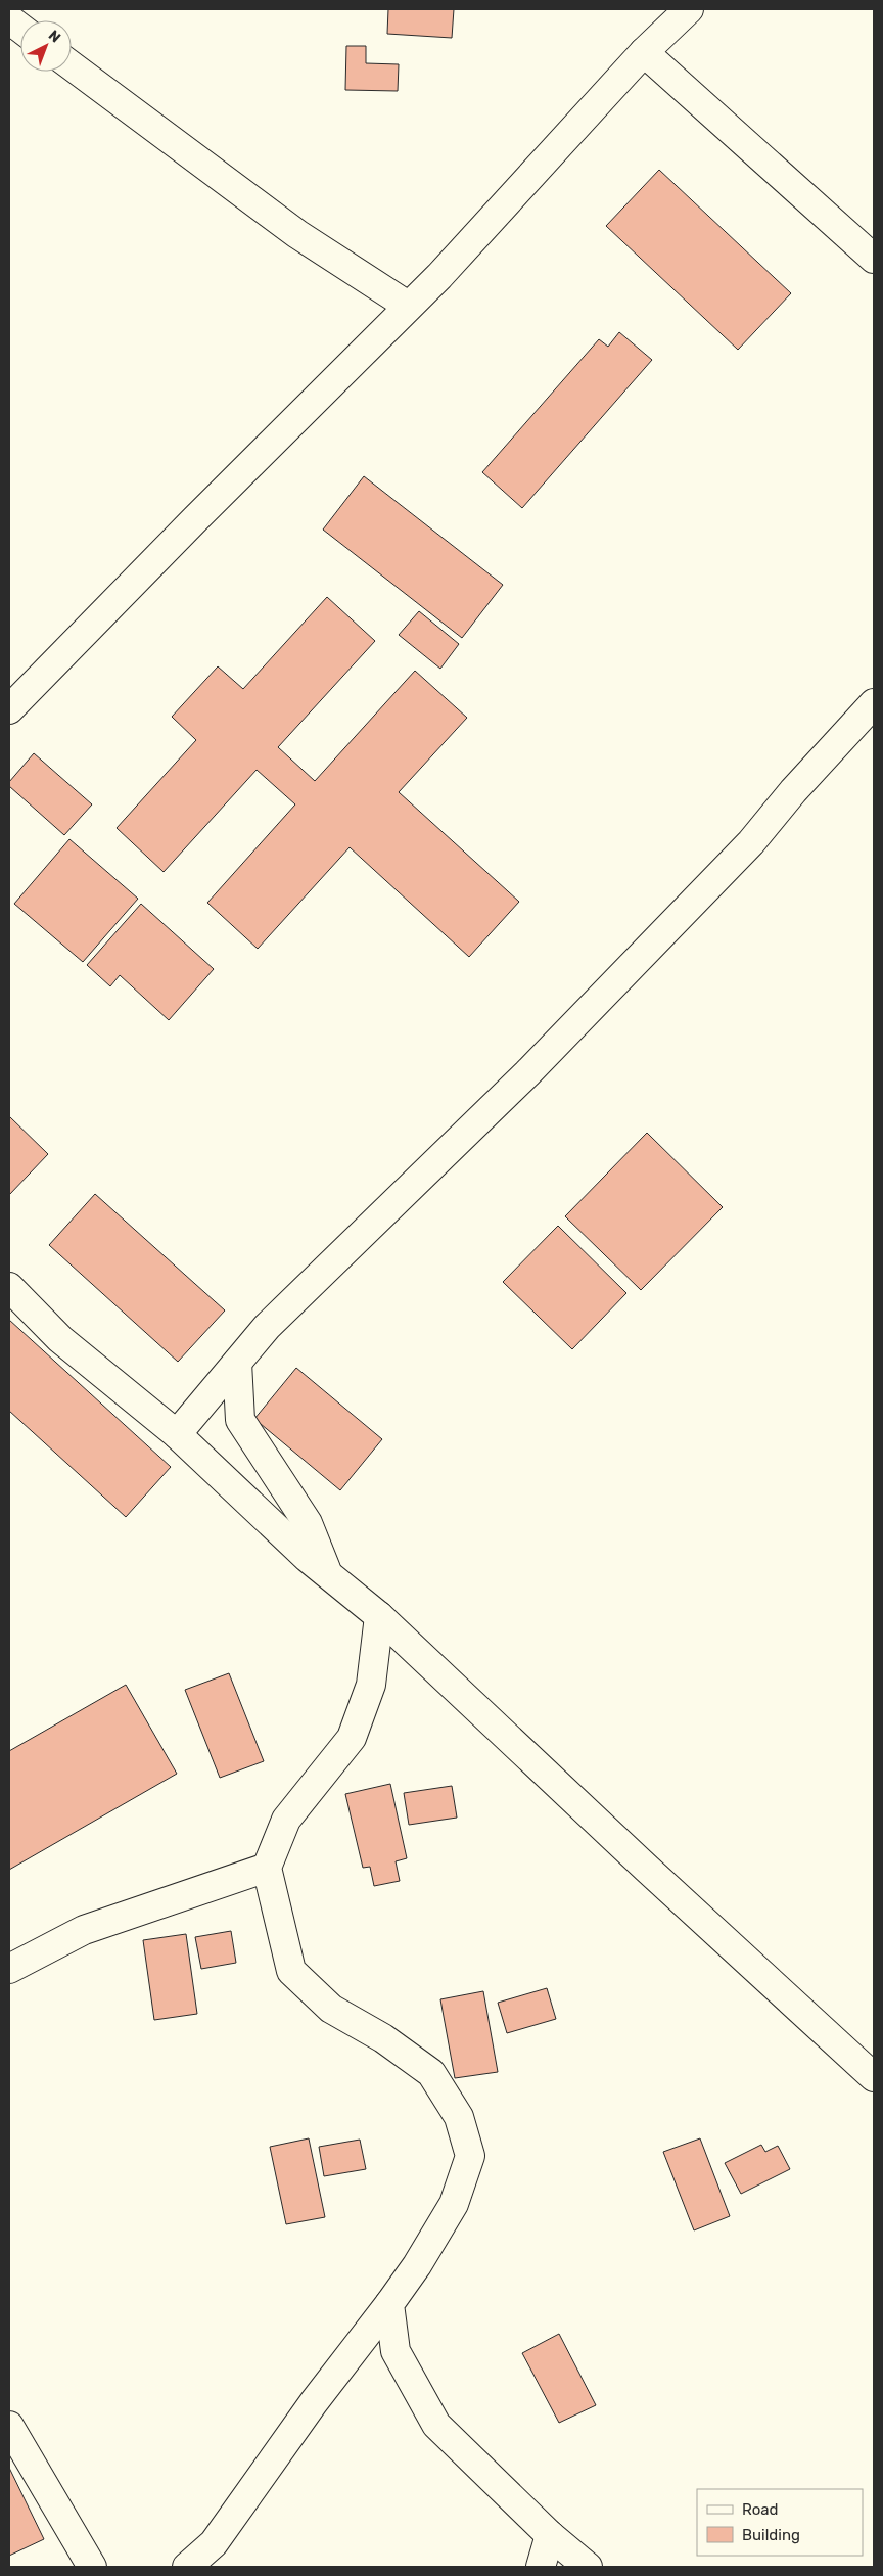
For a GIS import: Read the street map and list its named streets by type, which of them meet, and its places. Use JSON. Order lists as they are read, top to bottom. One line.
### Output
{"legend":["Road","Building"],"north":"top right"}
